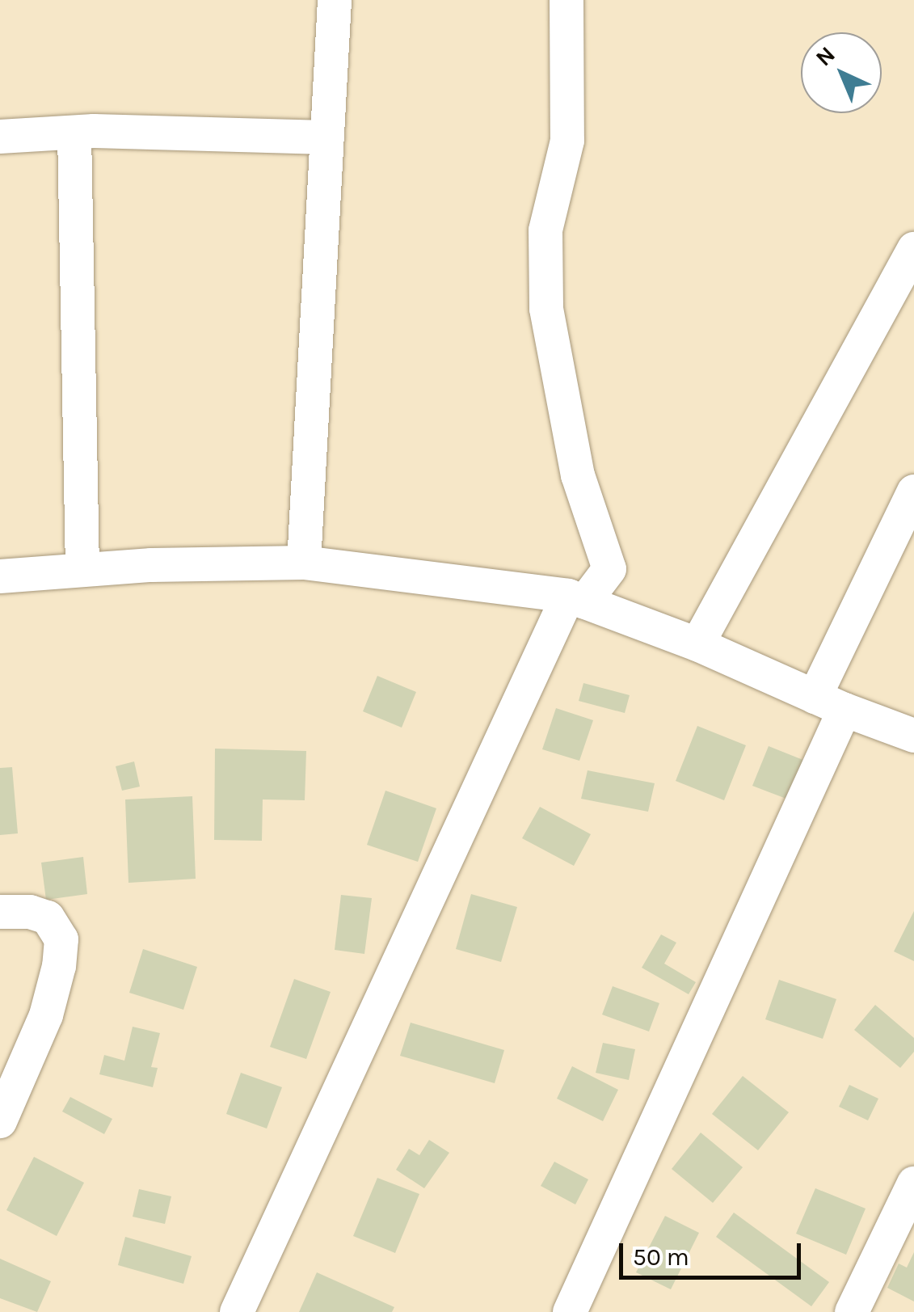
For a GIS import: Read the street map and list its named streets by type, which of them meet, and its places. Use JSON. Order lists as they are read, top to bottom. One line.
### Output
{"scale_bar":"50 m","north":"top left"}
